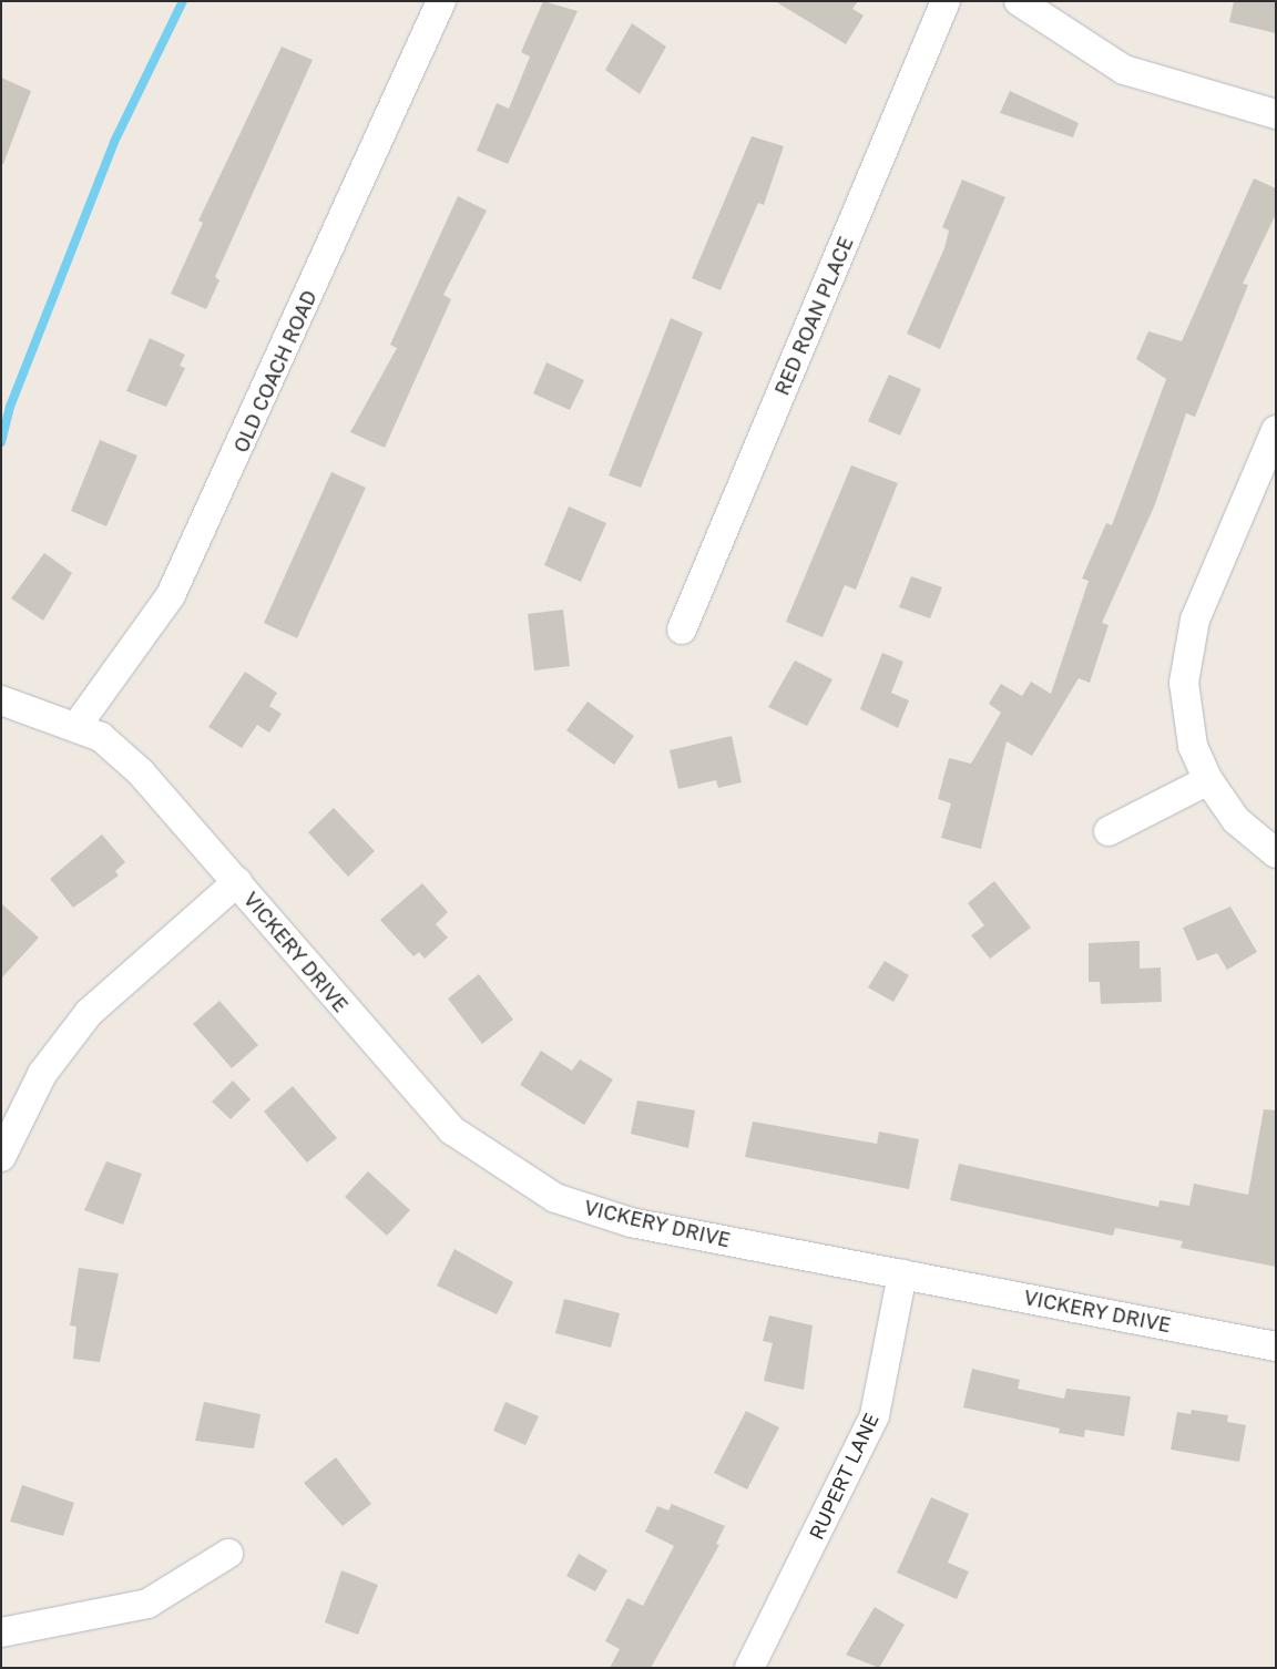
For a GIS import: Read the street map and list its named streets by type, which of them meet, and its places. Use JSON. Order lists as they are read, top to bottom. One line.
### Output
{"streets":{"street":["RED ROAN PLACE","OLD COACH ROAD","VICKERY DRIVE","RUPERT LANE"]},"crossings":[["OLD COACH ROAD","VICKERY DRIVE"],["VICKERY DRIVE","RUPERT LANE"]]}
